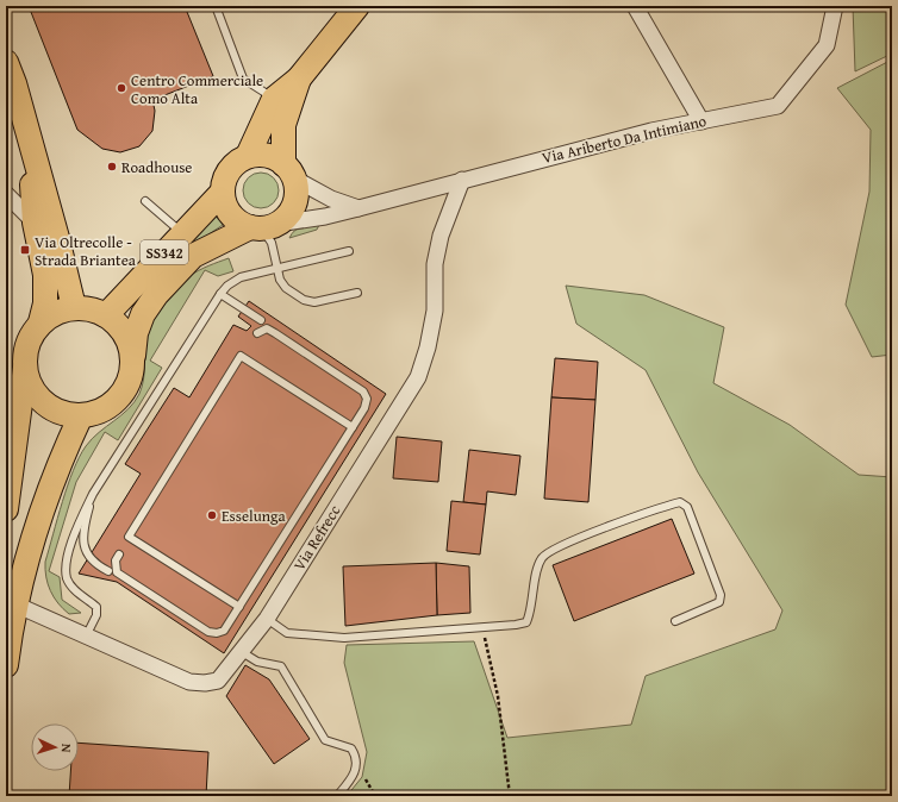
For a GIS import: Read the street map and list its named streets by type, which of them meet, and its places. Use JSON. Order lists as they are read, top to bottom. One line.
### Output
{"streets":{"main road":["SS342"],"street":["Via Ariberto Da Intimiano","Via Refrecc"]},"crossings":[["Via Ariberto Da Intimiano","SS342"],["Via Ariberto Da Intimiano","Via Refrecc"]],"places":{"other":["Centro Commerciale Como Alta","Roadhouse","Esselunga"],"transit":["Via Oltrecolle - Strada Briantea"]},"north":"right"}
